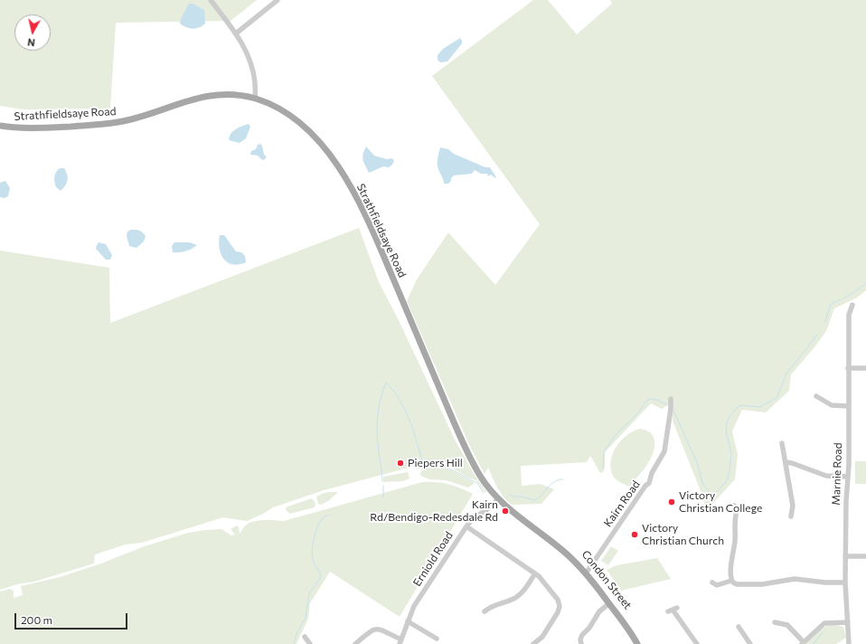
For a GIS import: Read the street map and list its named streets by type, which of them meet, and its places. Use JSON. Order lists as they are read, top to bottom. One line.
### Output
{"streets":{"main road":["Strathfieldsaye Road","Condon Street"],"street":["Marnie Road","Kairn Road","Erniold Road"]},"crossings":[["Strathfieldsaye Road","Erniold Road"],["Strathfieldsaye Road","Condon Street"],["Kairn Road","Condon Street"],["Erniold Road","Condon Street"]],"places":["Piepers Hill","Victory Christian College","Kairn Rd/Bendigo-Redesdale Rd","Victory Christian Church"],"scale_bar":"200 m","north":"bottom"}
